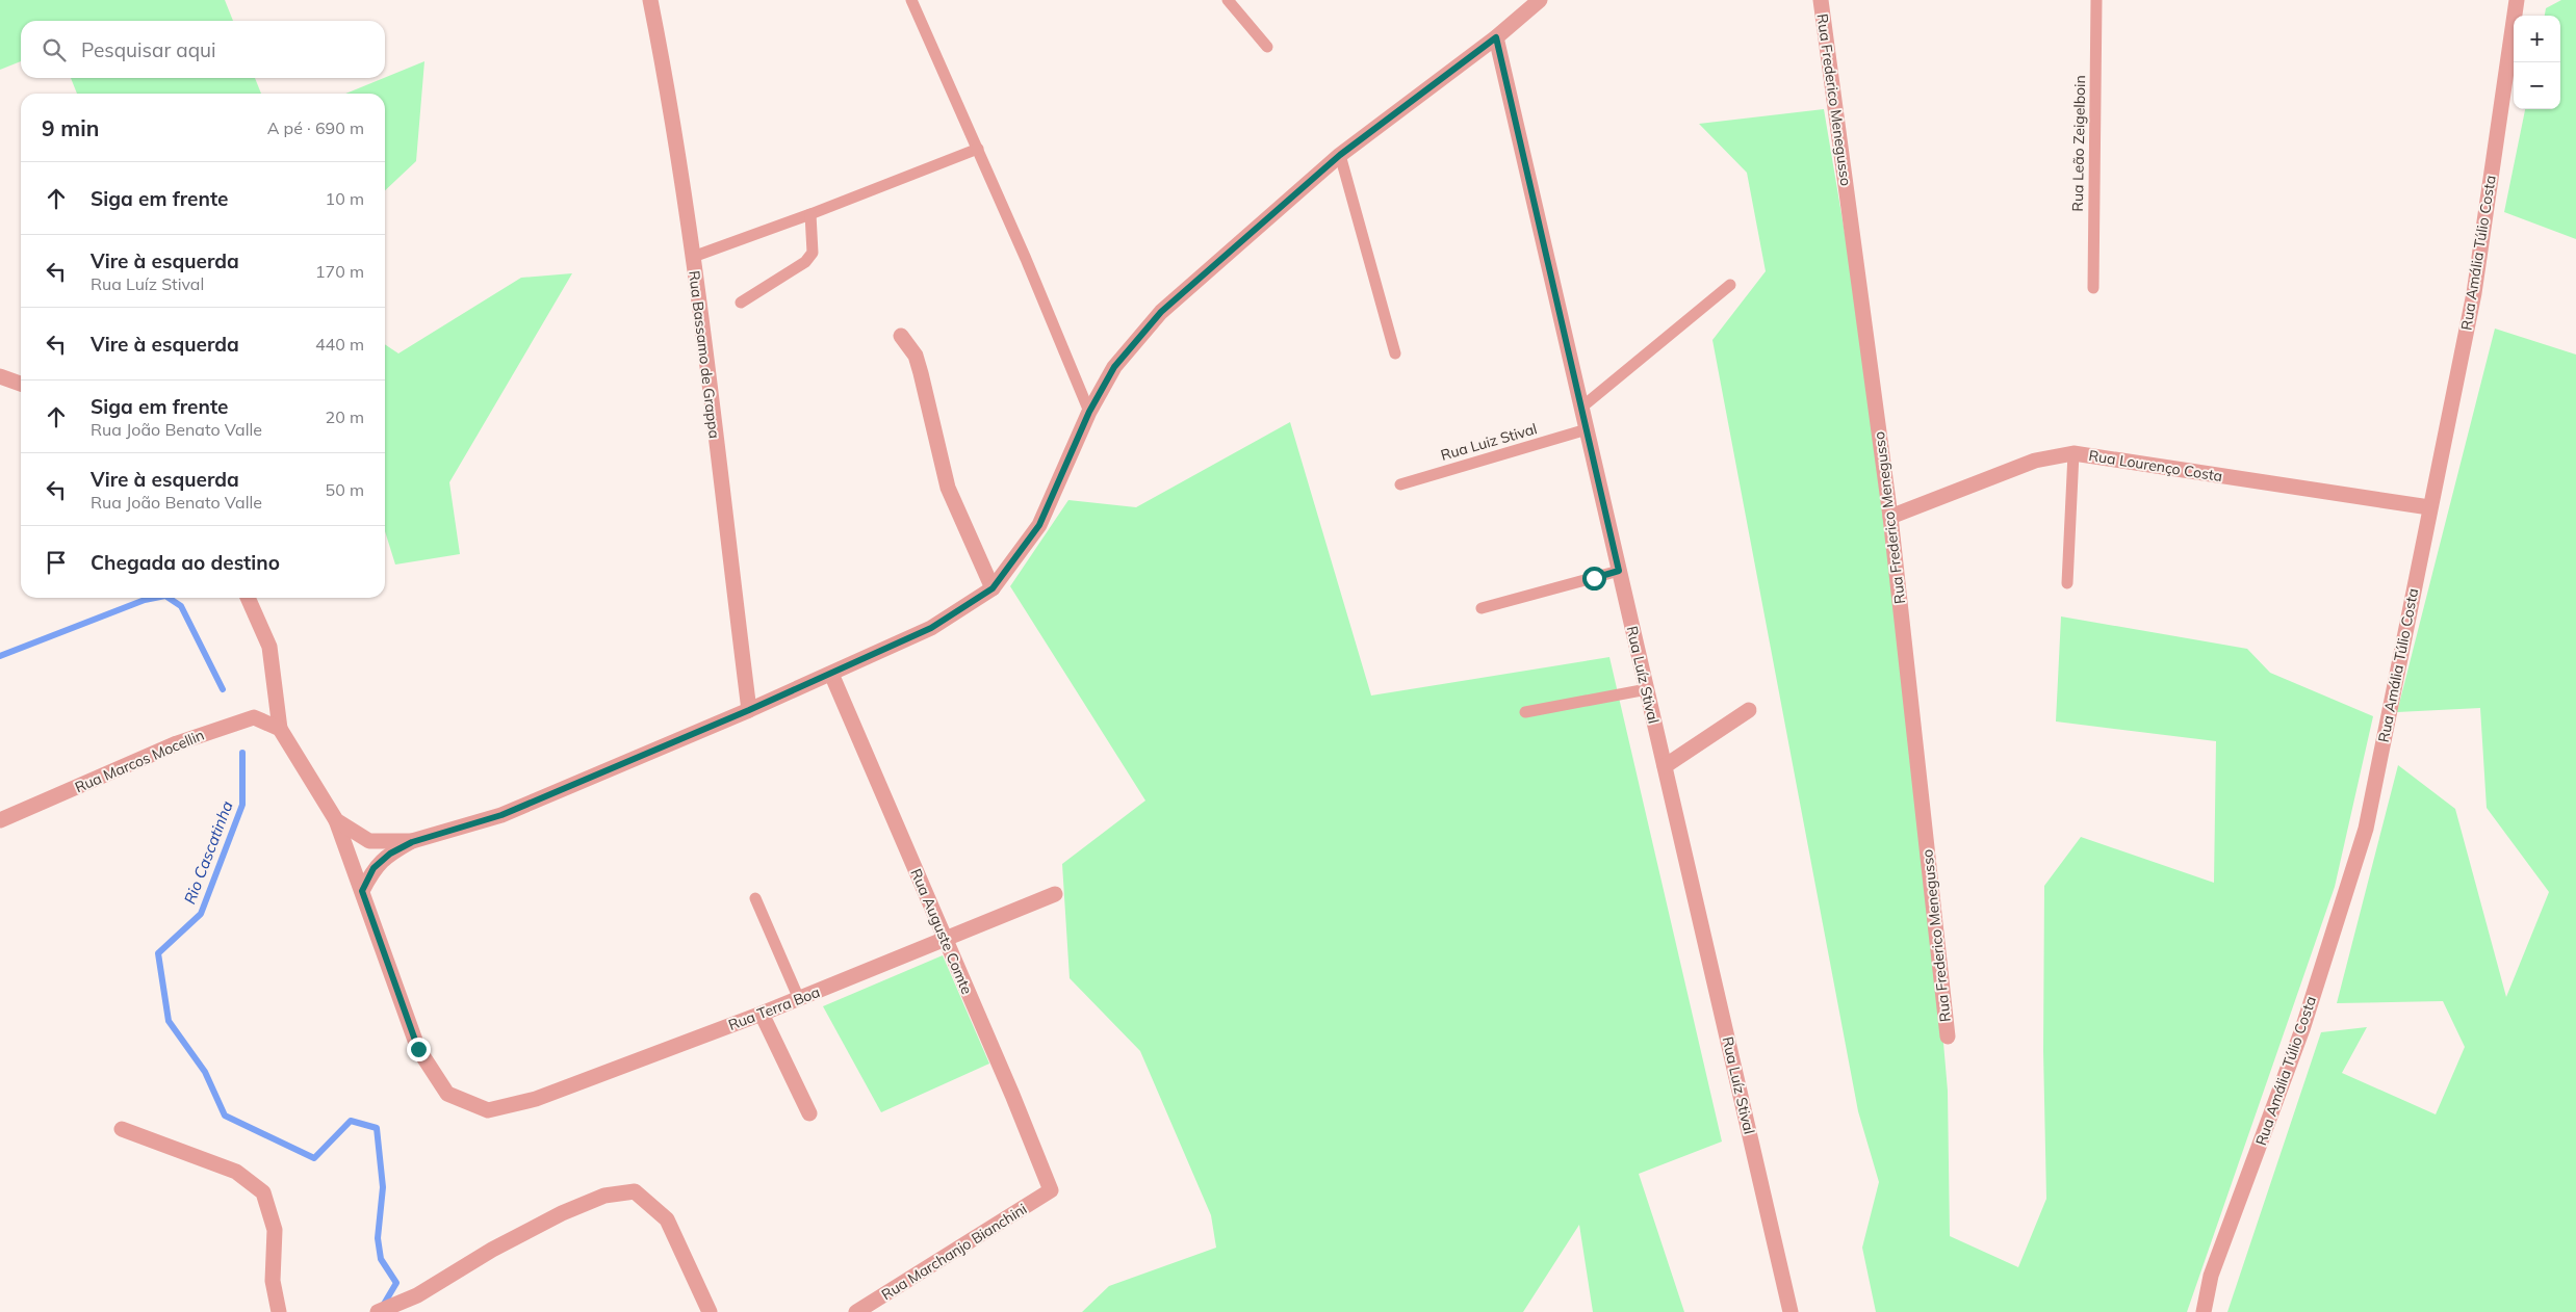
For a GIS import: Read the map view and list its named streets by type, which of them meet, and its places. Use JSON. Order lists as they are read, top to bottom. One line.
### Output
{"streets":{"street":["Rua Frederico Menegusso","Rua Amália Túlio Costa","Rua Bassamo de Grappa","Rua Lourenço Costa","Rua Luíz Stival","Rua Marcos Mocellin","Rua Auguste Comte","Rua Terra Boa","Rua Marchanjo Bianchini"],"lane":["Rua Leão Zeigelboin","Rua Luiz Stival"]},"crossings":[["Rua Frederico Menegusso","Rua Lourenço Costa"],["Rua Amália Túlio Costa","Rua Lourenço Costa"],["Rua Luiz Stival","Rua Luíz Stival"],["Rua Auguste Comte","Rua Terra Boa"],["Rua Auguste Comte","Rua Marchanjo Bianchini"]],"water":["Rio Cascatinha"],"page":{"map_buttons":["+","−"],"search":"Pesquisar aqui","heading":["9 min","A pé · 690 m"],"list":[["Siga em frente","10 m"],["Vire à esquerda","Rua Luíz Stival","170 m"],["Vire à esquerda","440 m"],["Siga em frente","Rua João Benato Valle","20 m"],["Vire à esquerda","Rua João Benato Valle","50 m"],"Chegada ao destino"]}}
